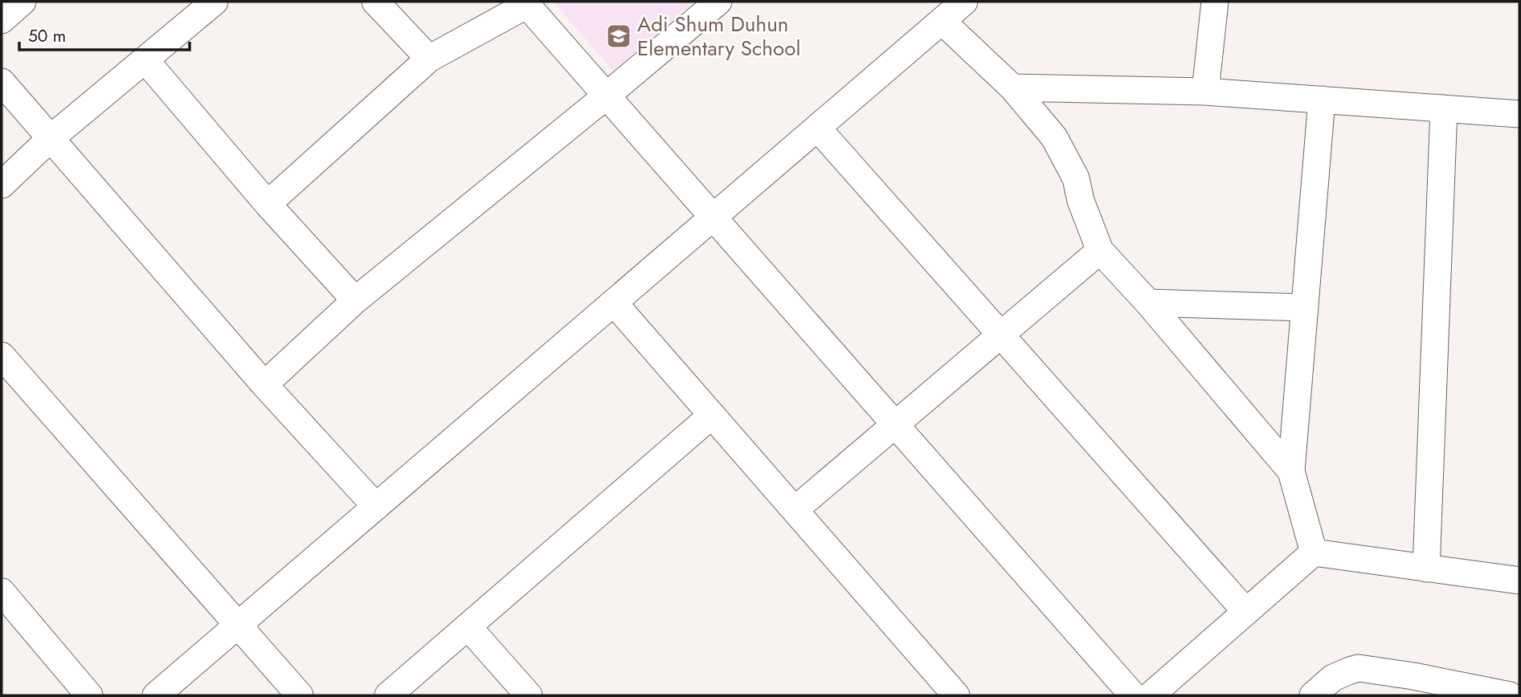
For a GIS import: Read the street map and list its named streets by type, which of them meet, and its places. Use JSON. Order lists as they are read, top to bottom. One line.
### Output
{"places":{"school or university":["Adi Shum Duhun Elementary School"]},"scale_bar":"50 m"}
